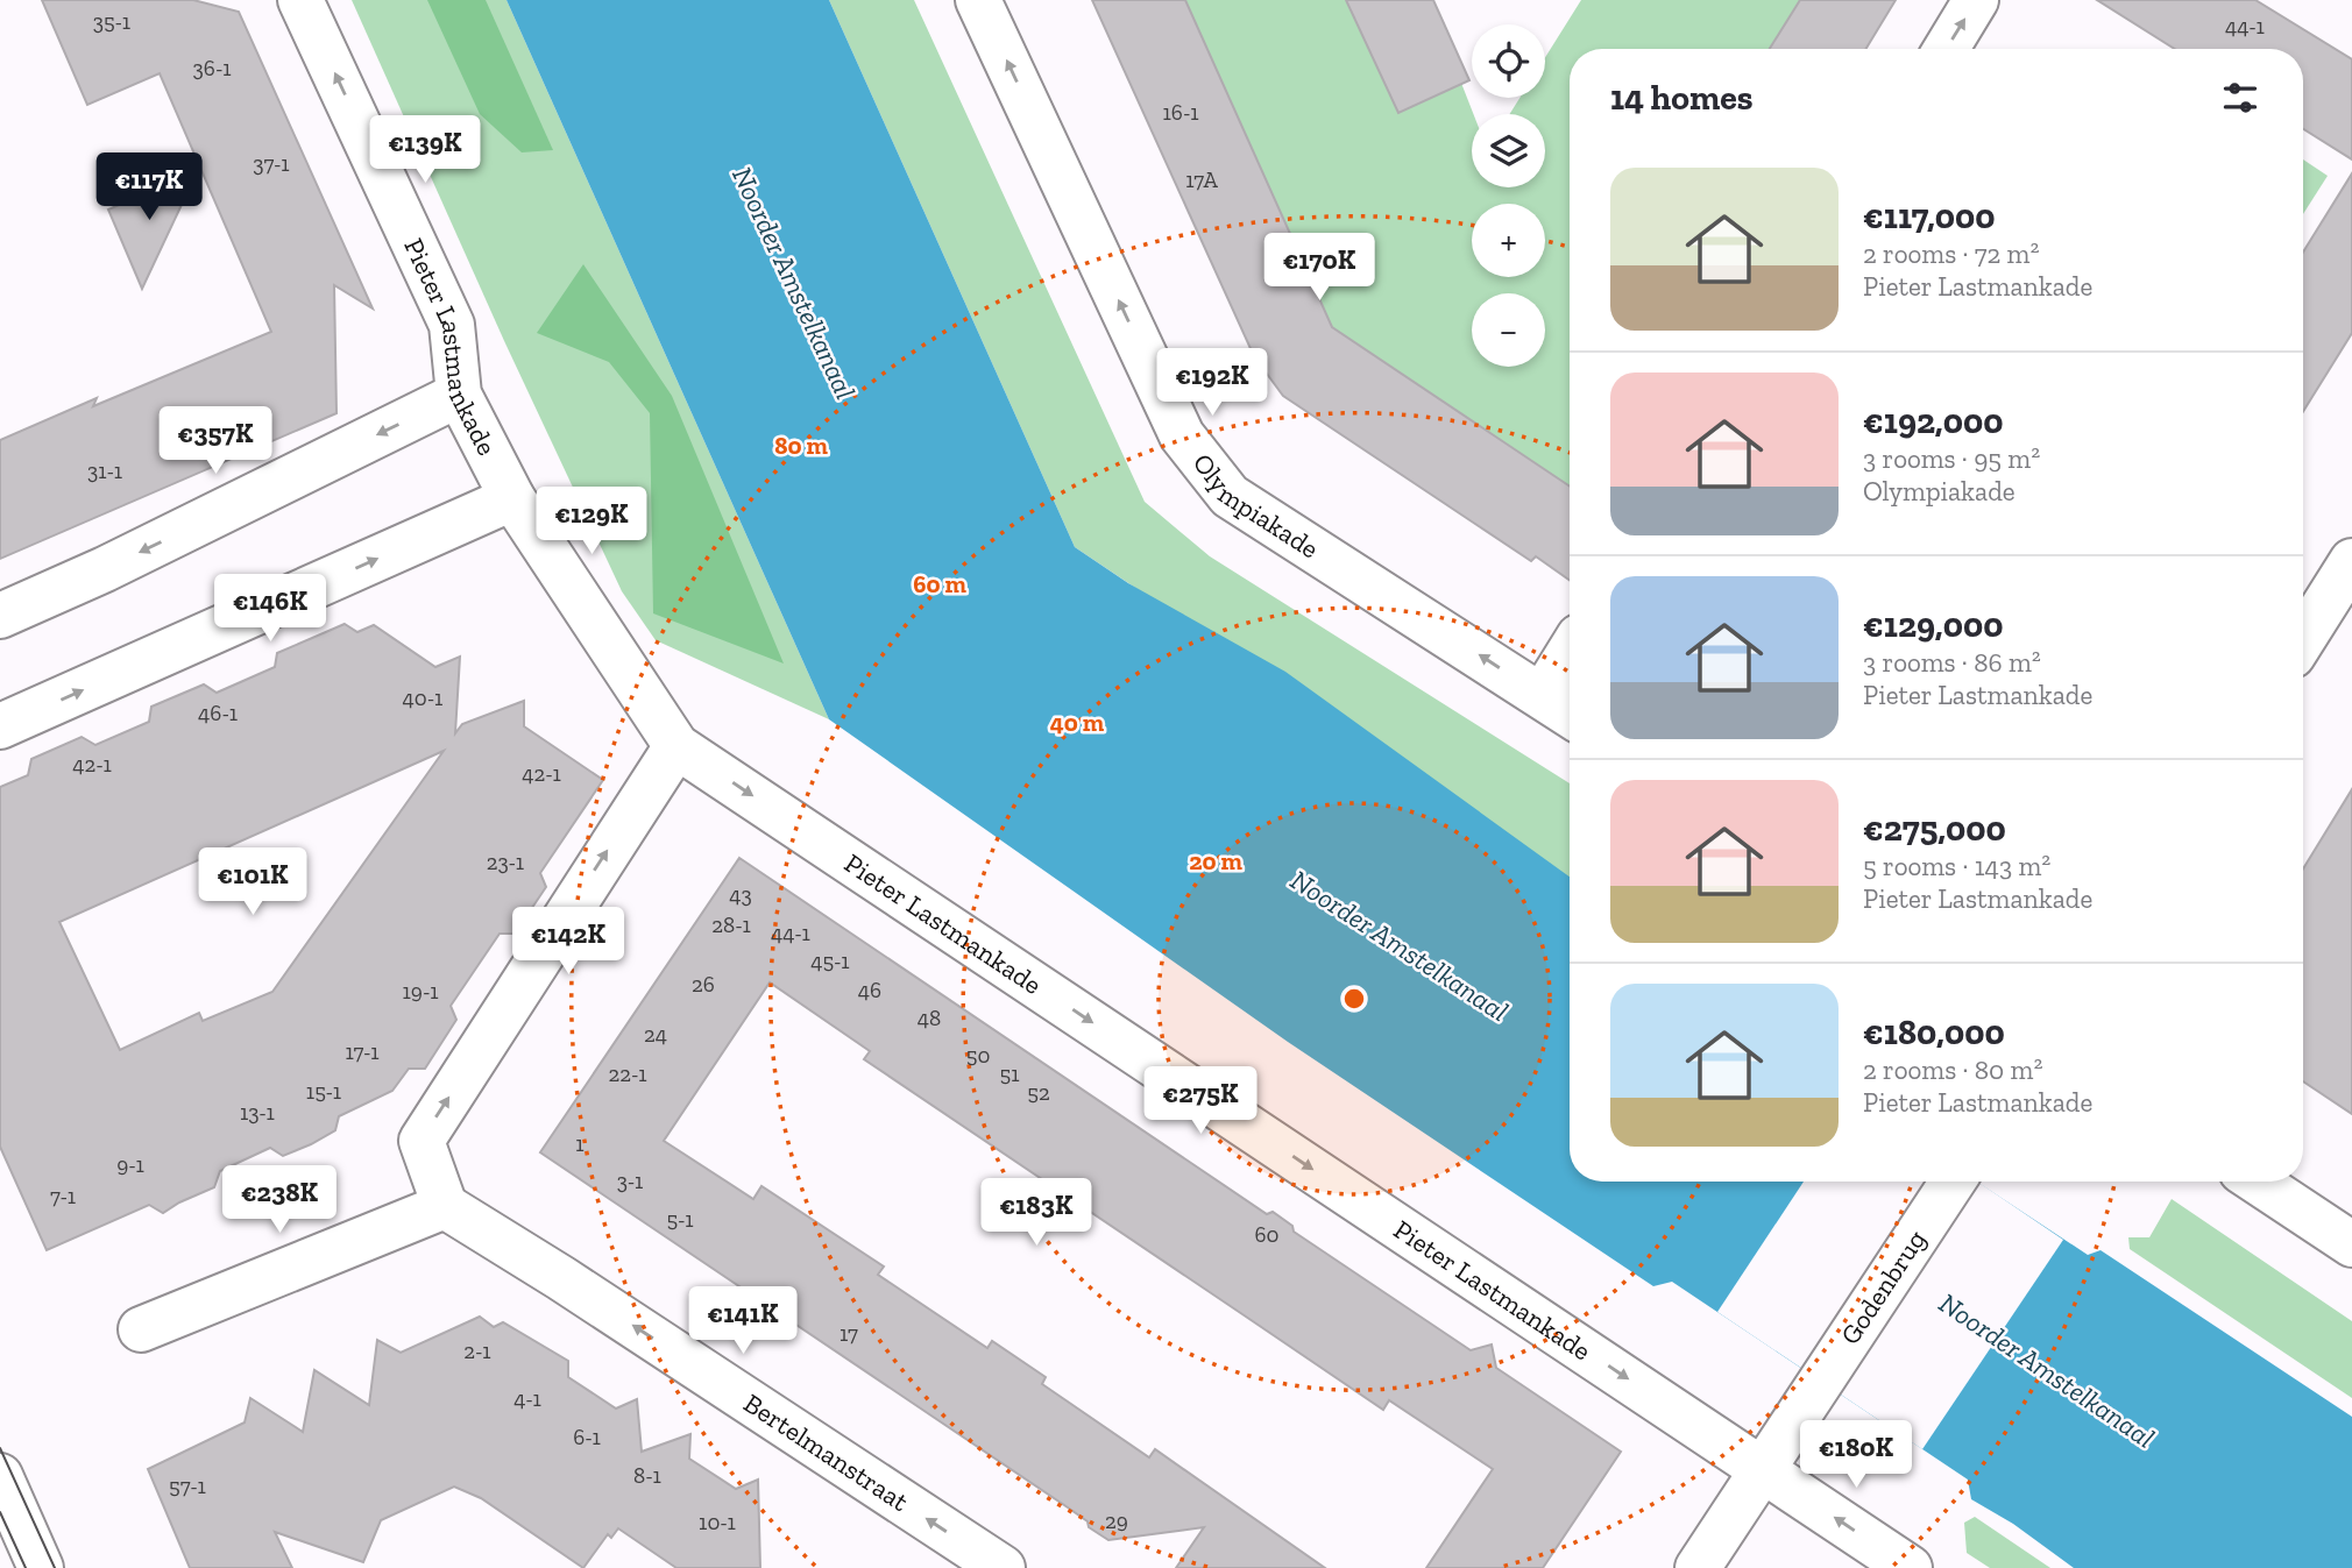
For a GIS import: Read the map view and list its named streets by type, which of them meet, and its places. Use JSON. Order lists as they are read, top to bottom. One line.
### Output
{"streets":{"street":["Pieter Lastmankade","Olympiakade","Godenbrug","Bertelmanstraat"]},"crossings":[["Pieter Lastmankade","Godenbrug"]],"one_way":["Olympiakade","Bertelmanstraat"],"water":["Noorder Amstelkanaal"],"house_numbers":["35-1","44-1","36-1","16-1","37-1","17A","31-1","40-1","46-1","42-1","42-1","23-1","43","28-1","44-1","45-1","26","46","19-1","48","24","17-1","50","22-1","51","15-1","52","13-1","1","9-1","3-1","7-1","5-1","60","17","2-1","4-1","6-1","8-1","57-1","29","10-1"],"page":{"map_buttons":["+","−"],"heading":"14 homes","price":["€139K","€117K","€170K","€192K","€357K","€129K","€146K","€101K","€142K","€275K","€238K","€183K","€141K","€180K"],"list":[{"name":"€117,000","note":"2 rooms · 72 m² · Pieter Lastmankade"},{"name":"€192,000","note":"3 rooms · 95 m² · Olympiakade"},{"name":"€129,000","note":"3 rooms · 86 m² · Pieter Lastmankade"},{"name":"€275,000","note":"5 rooms · 143 m² · Pieter Lastmankade"},{"name":"€180,000","note":"2 rooms · 80 m² · Pieter Lastmankade"}]},"rings":["80 m","60 m","40 m","20 m"]}
